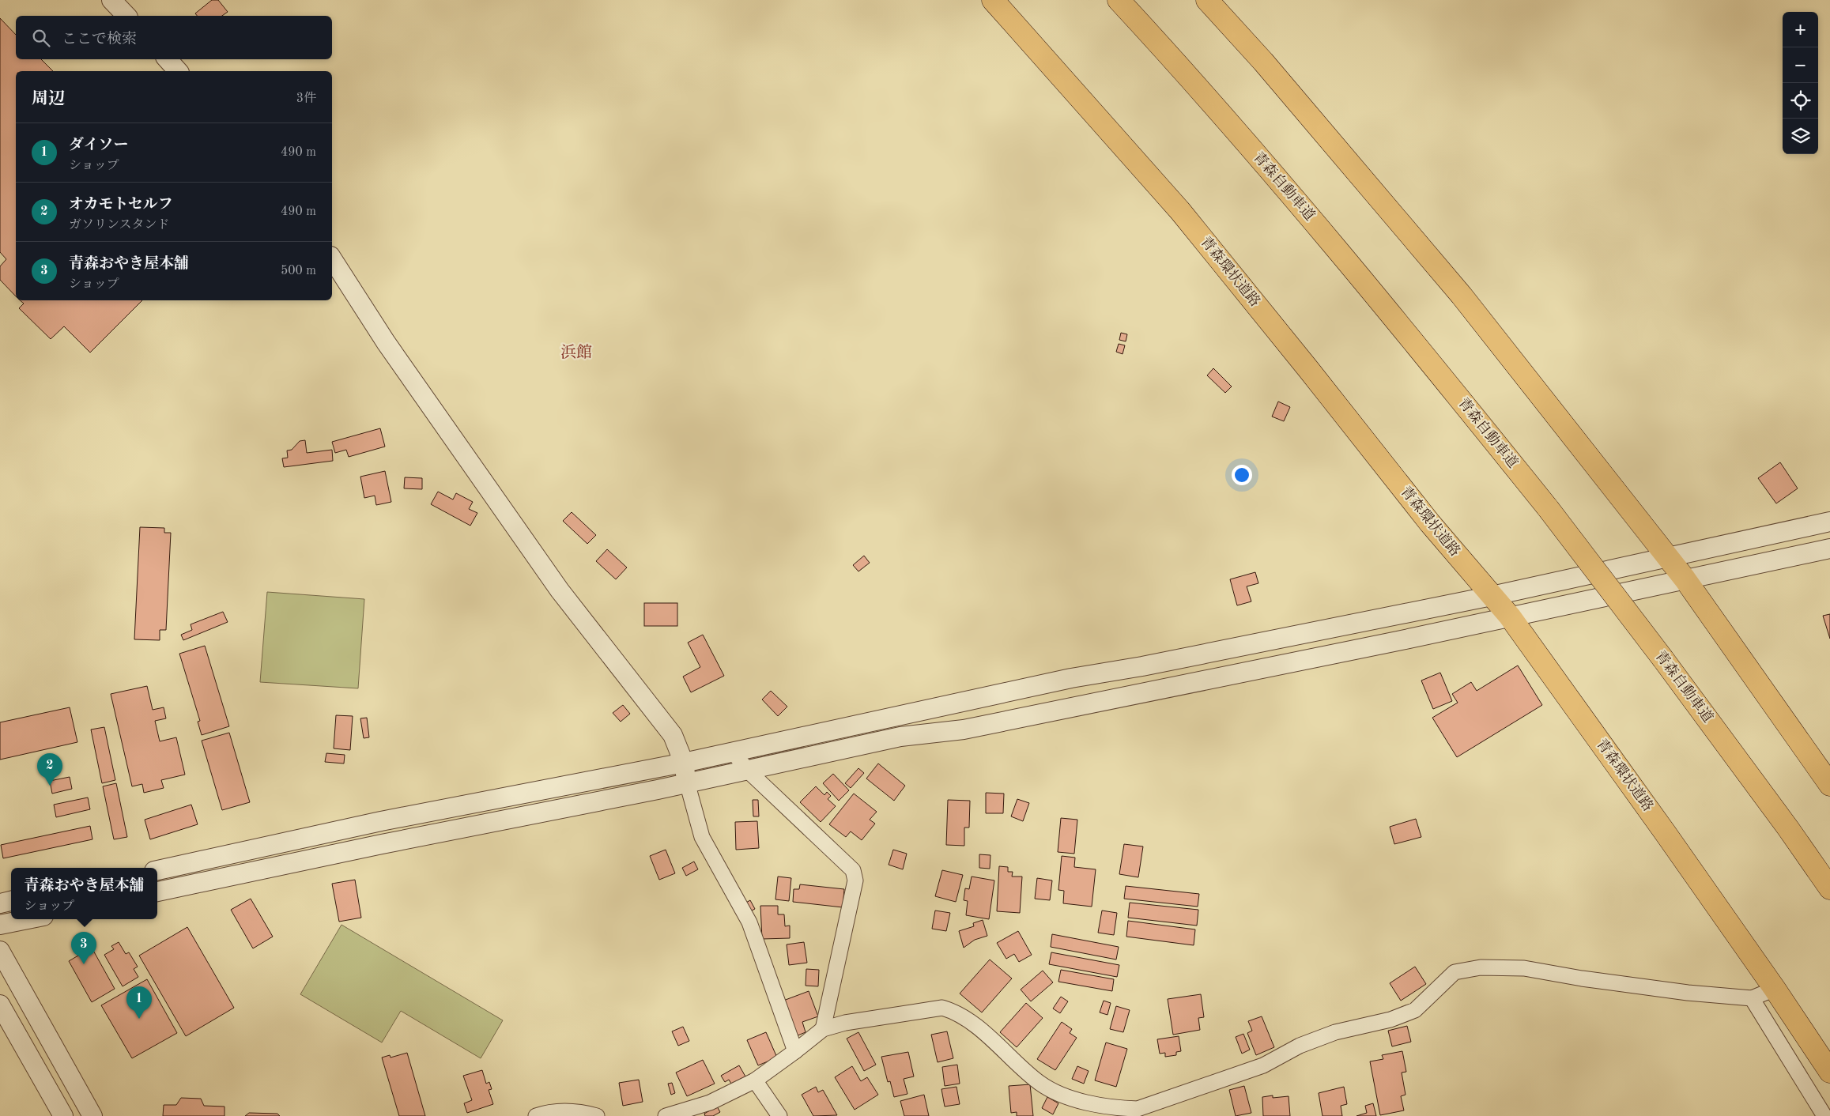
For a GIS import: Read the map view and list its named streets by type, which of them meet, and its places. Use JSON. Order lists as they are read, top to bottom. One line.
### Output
{"streets":{"highway":["青森自動車道","青森環状道路"]},"districts":["浜館"],"page":{"map_buttons":["+","−"],"search":"ここで検索","heading":["周辺","3件"],"list":[{"mark":"1","name":"ダイソー","note":"ショップ","value":"490 m"},{"mark":"2","name":"オカモトセルフ","note":"ガソリンスタンド","value":"490 m"},{"mark":"3","name":"青森おやき屋本舗","note":"ショップ","value":"500 m"}],"pins":["2","3","1"],"popup":["青森おやき屋本舗","ショップ"]}}
